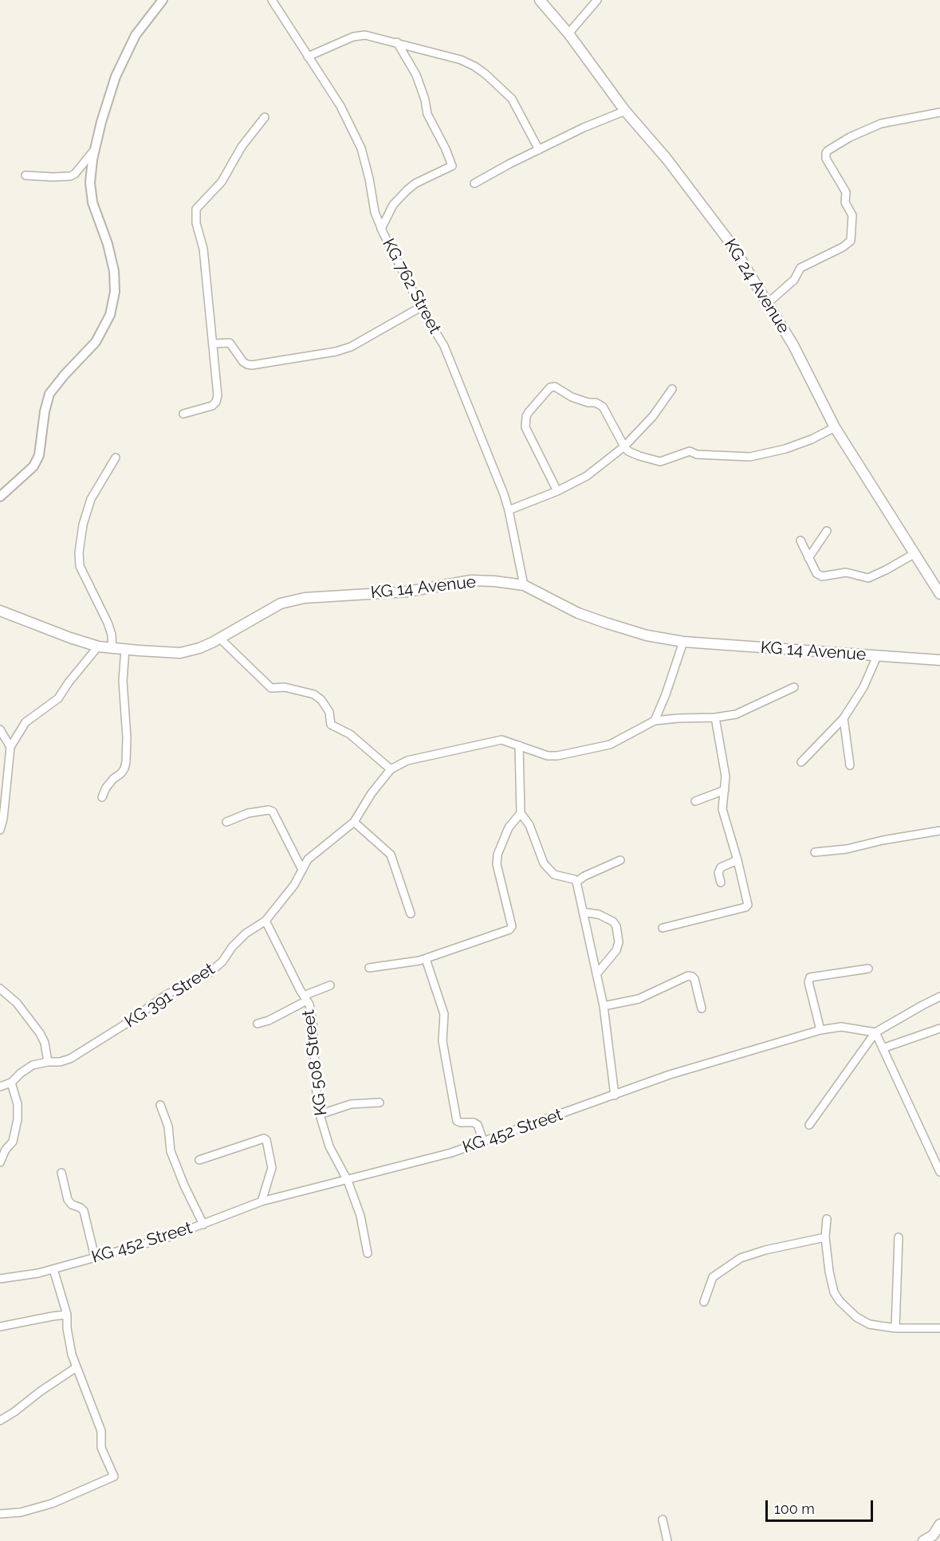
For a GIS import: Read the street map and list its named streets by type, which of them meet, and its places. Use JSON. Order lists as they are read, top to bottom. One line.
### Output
{"streets":{"main road":["KG 24 Avenue","KG 14 Avenue"],"street":["KG 762 Street","KG 391 Street","KG 508 Street","KG 452 Street"]},"crossings":[["KG 762 Street","KG 14 Avenue"],["KG 391 Street","KG 508 Street"],["KG 508 Street","KG 452 Street"]],"scale_bar":"100 m"}
